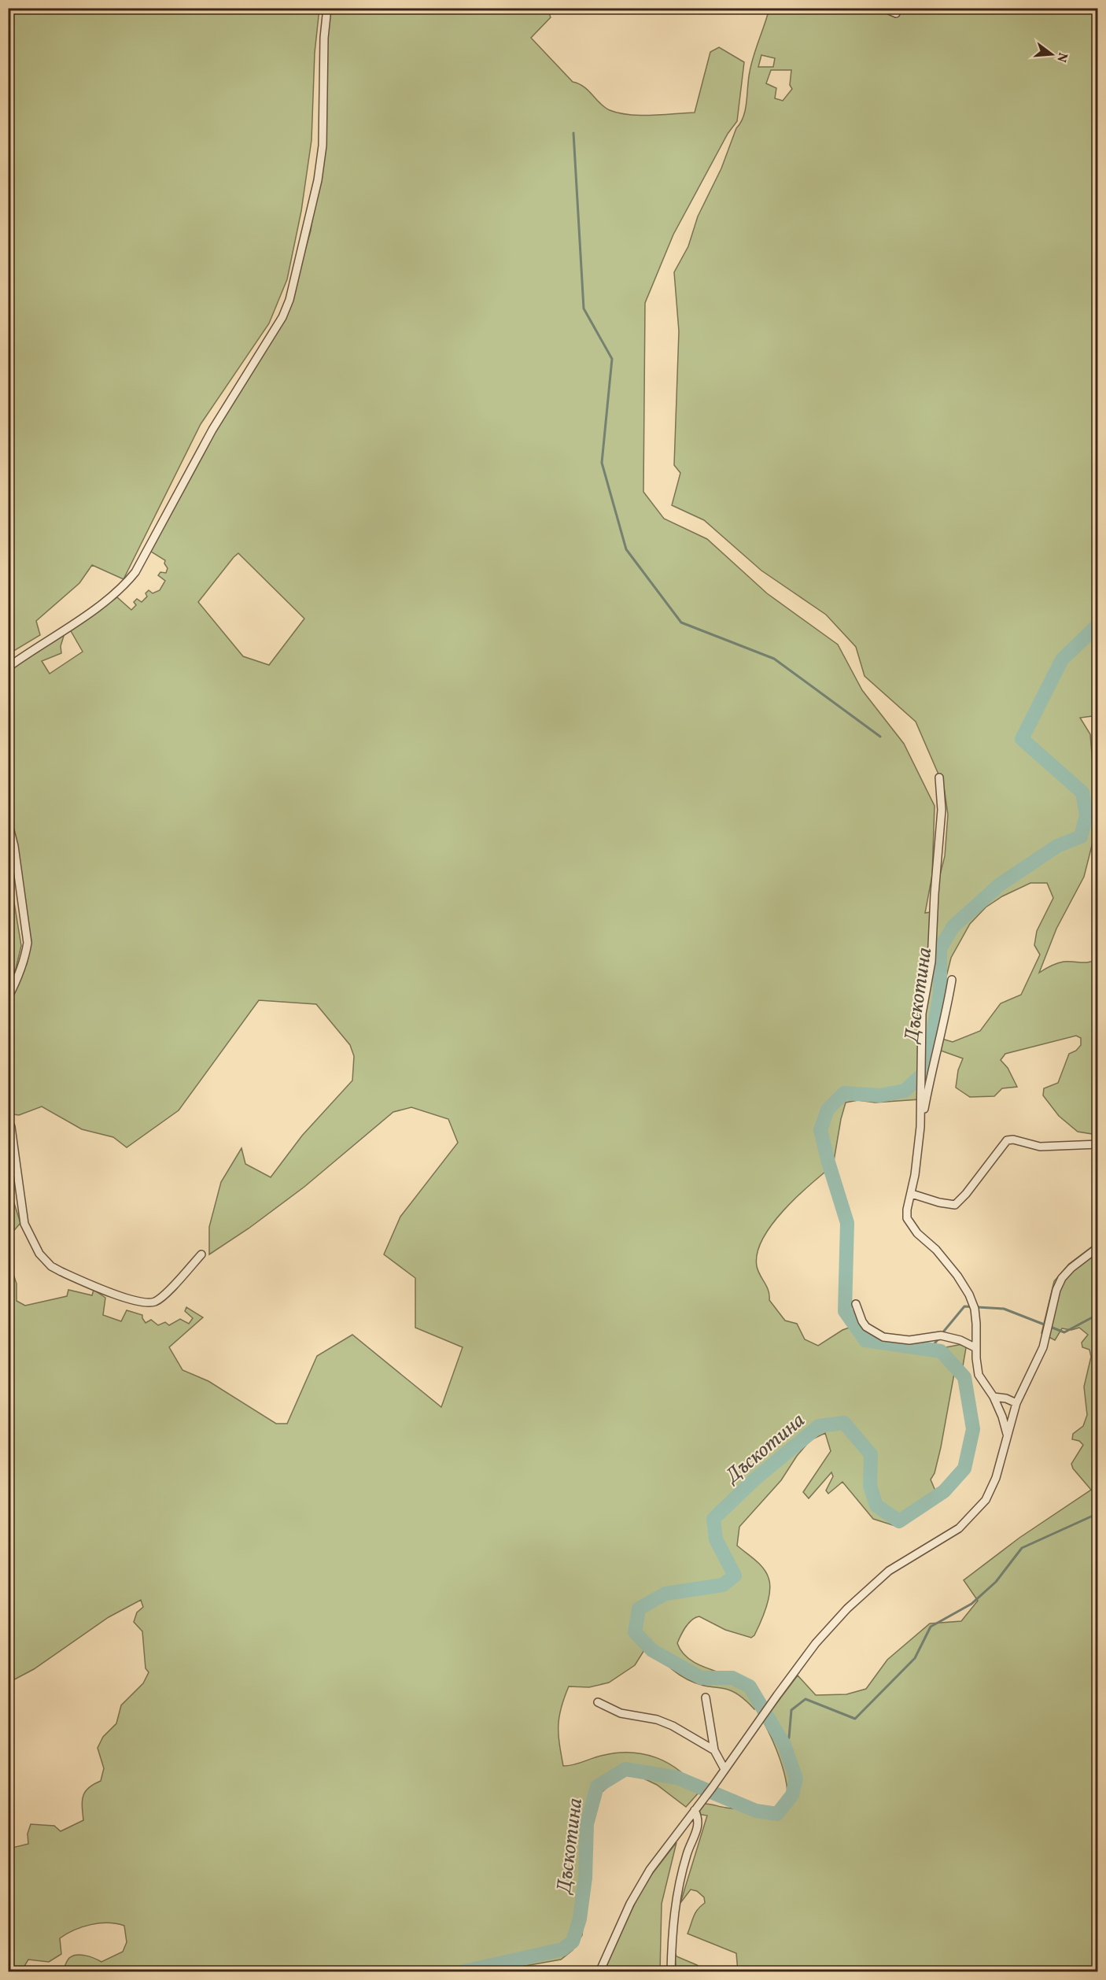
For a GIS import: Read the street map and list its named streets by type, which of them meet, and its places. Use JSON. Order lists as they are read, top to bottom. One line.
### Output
{"water":["Дъскотина"],"north":"right"}
